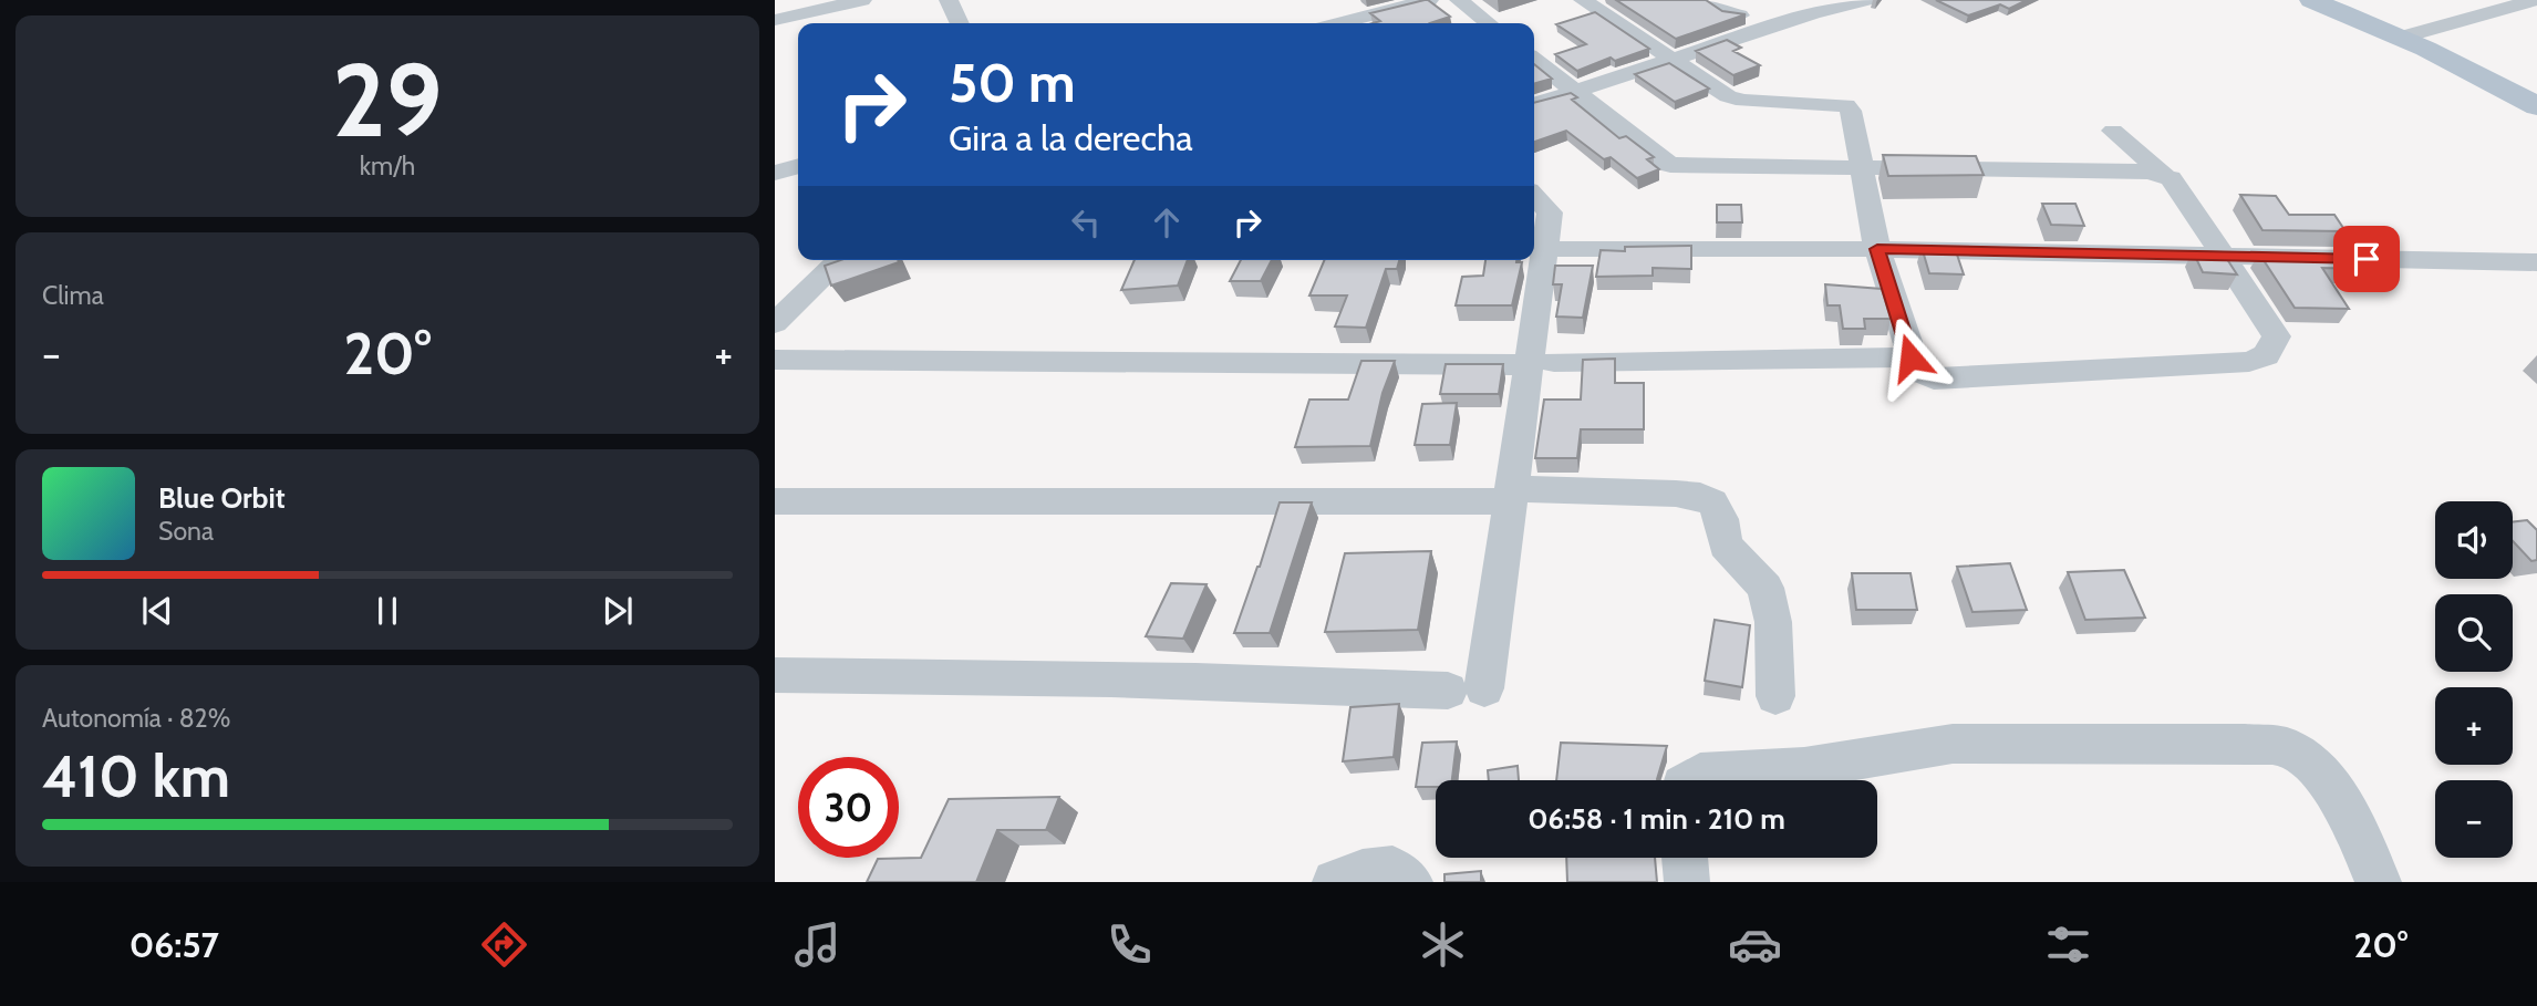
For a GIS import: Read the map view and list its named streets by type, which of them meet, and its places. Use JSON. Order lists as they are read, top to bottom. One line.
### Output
{"page":{"tile":[["29","km/h"],"Clima",["Autonomía · 82%","410 km"]],"turn":["50 m","Gira a la derecha"],"heat":["−","20°","+"],"song":["Blue Orbit","Sona"],"map_buttons":["+","−"],"limit":"30","trip":"06:58 · 1 min · 210 m","tabs":["06:57","20°"]}}
